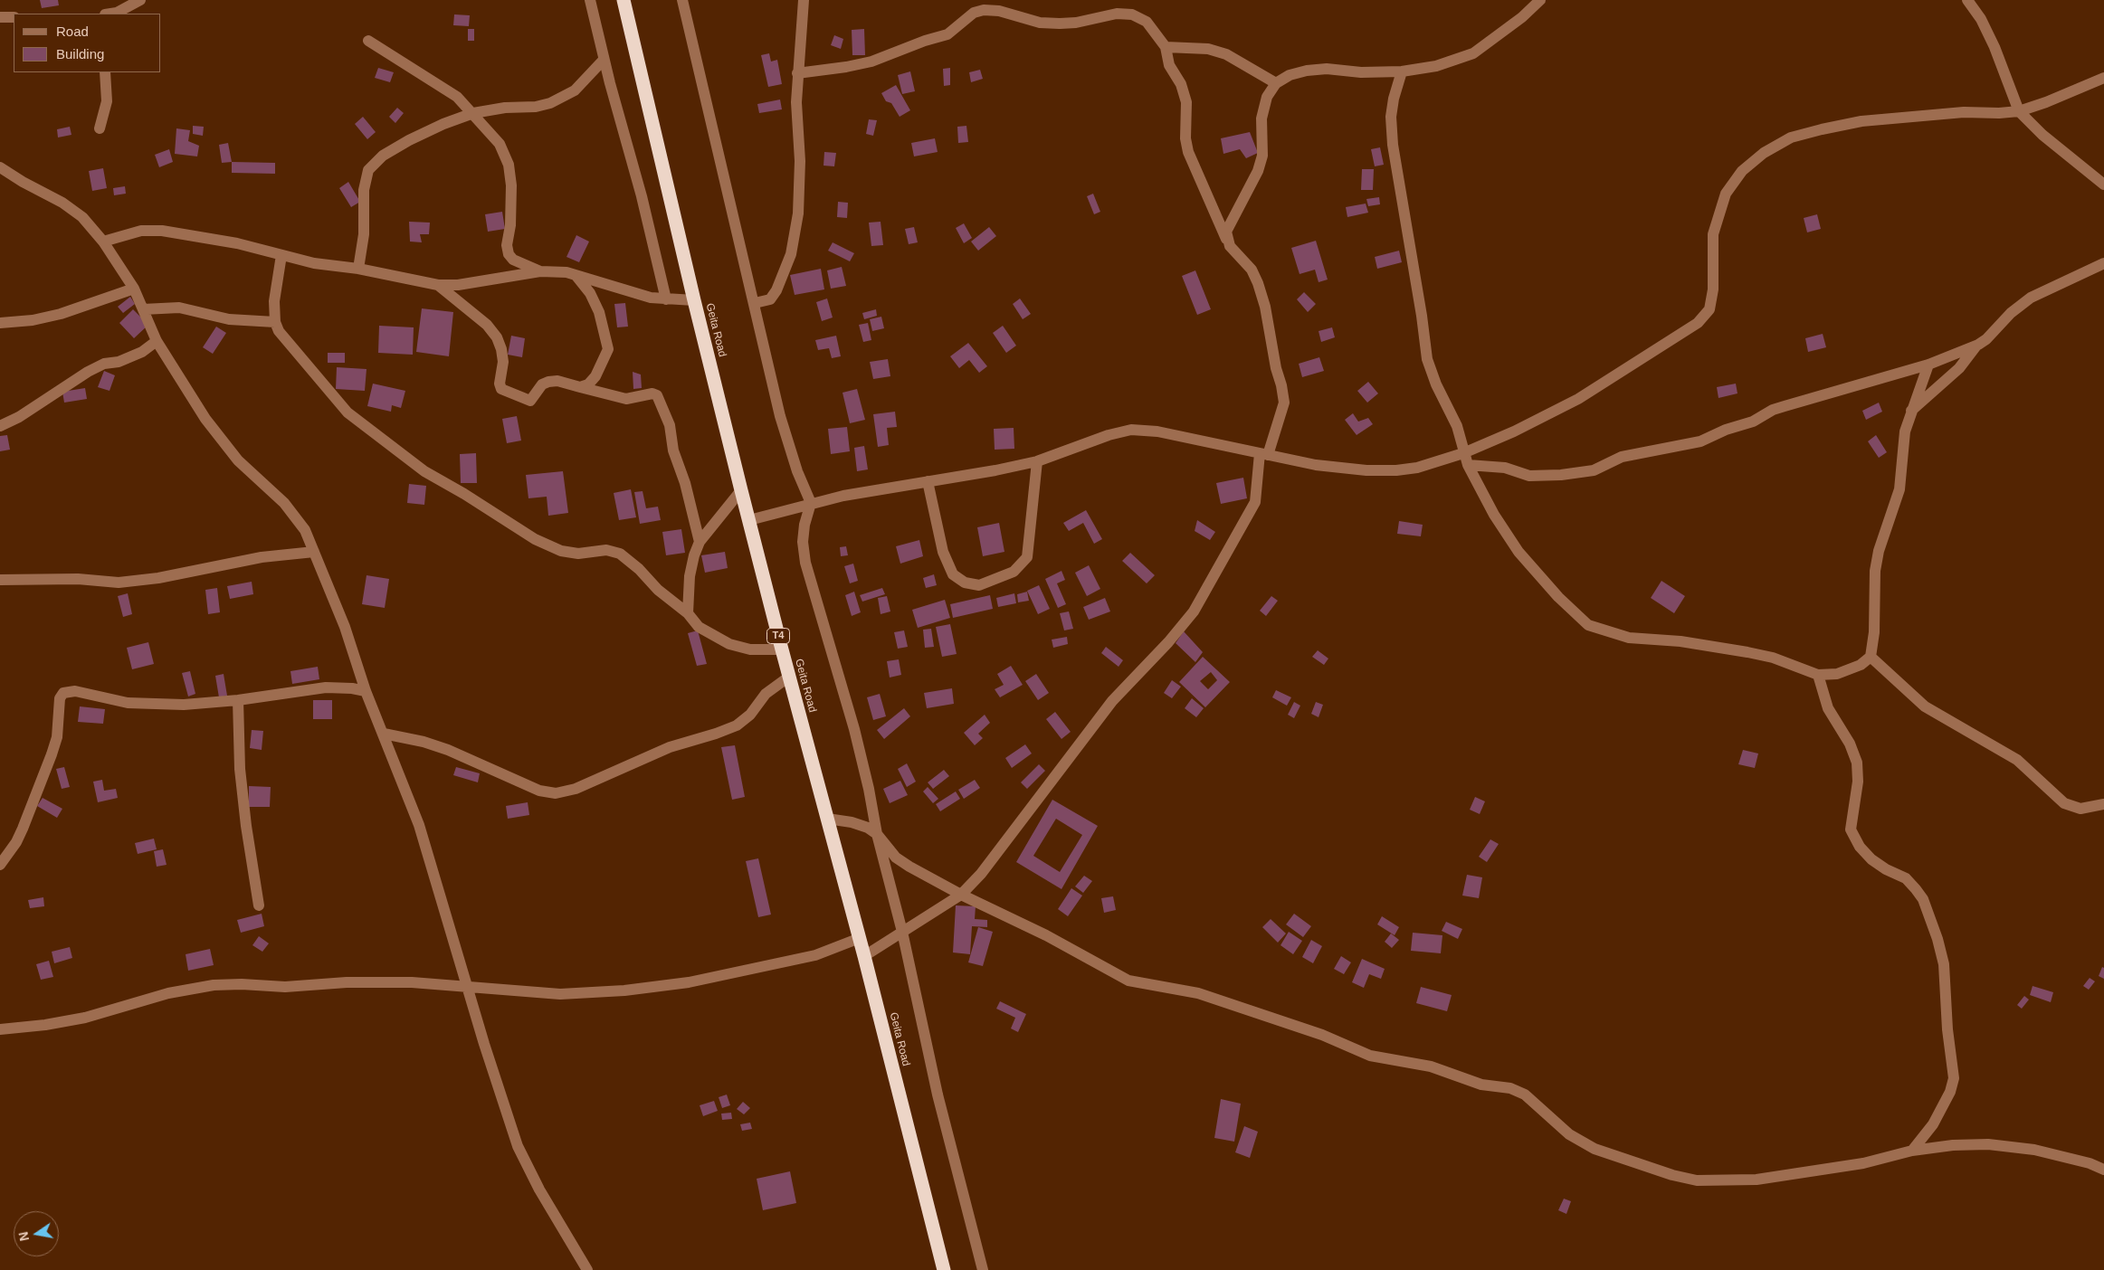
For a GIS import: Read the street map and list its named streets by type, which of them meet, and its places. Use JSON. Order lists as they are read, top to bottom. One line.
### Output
{"streets":{"highway":["Geita Road","T4"]},"legend":["Road","Building"],"north":"left"}
